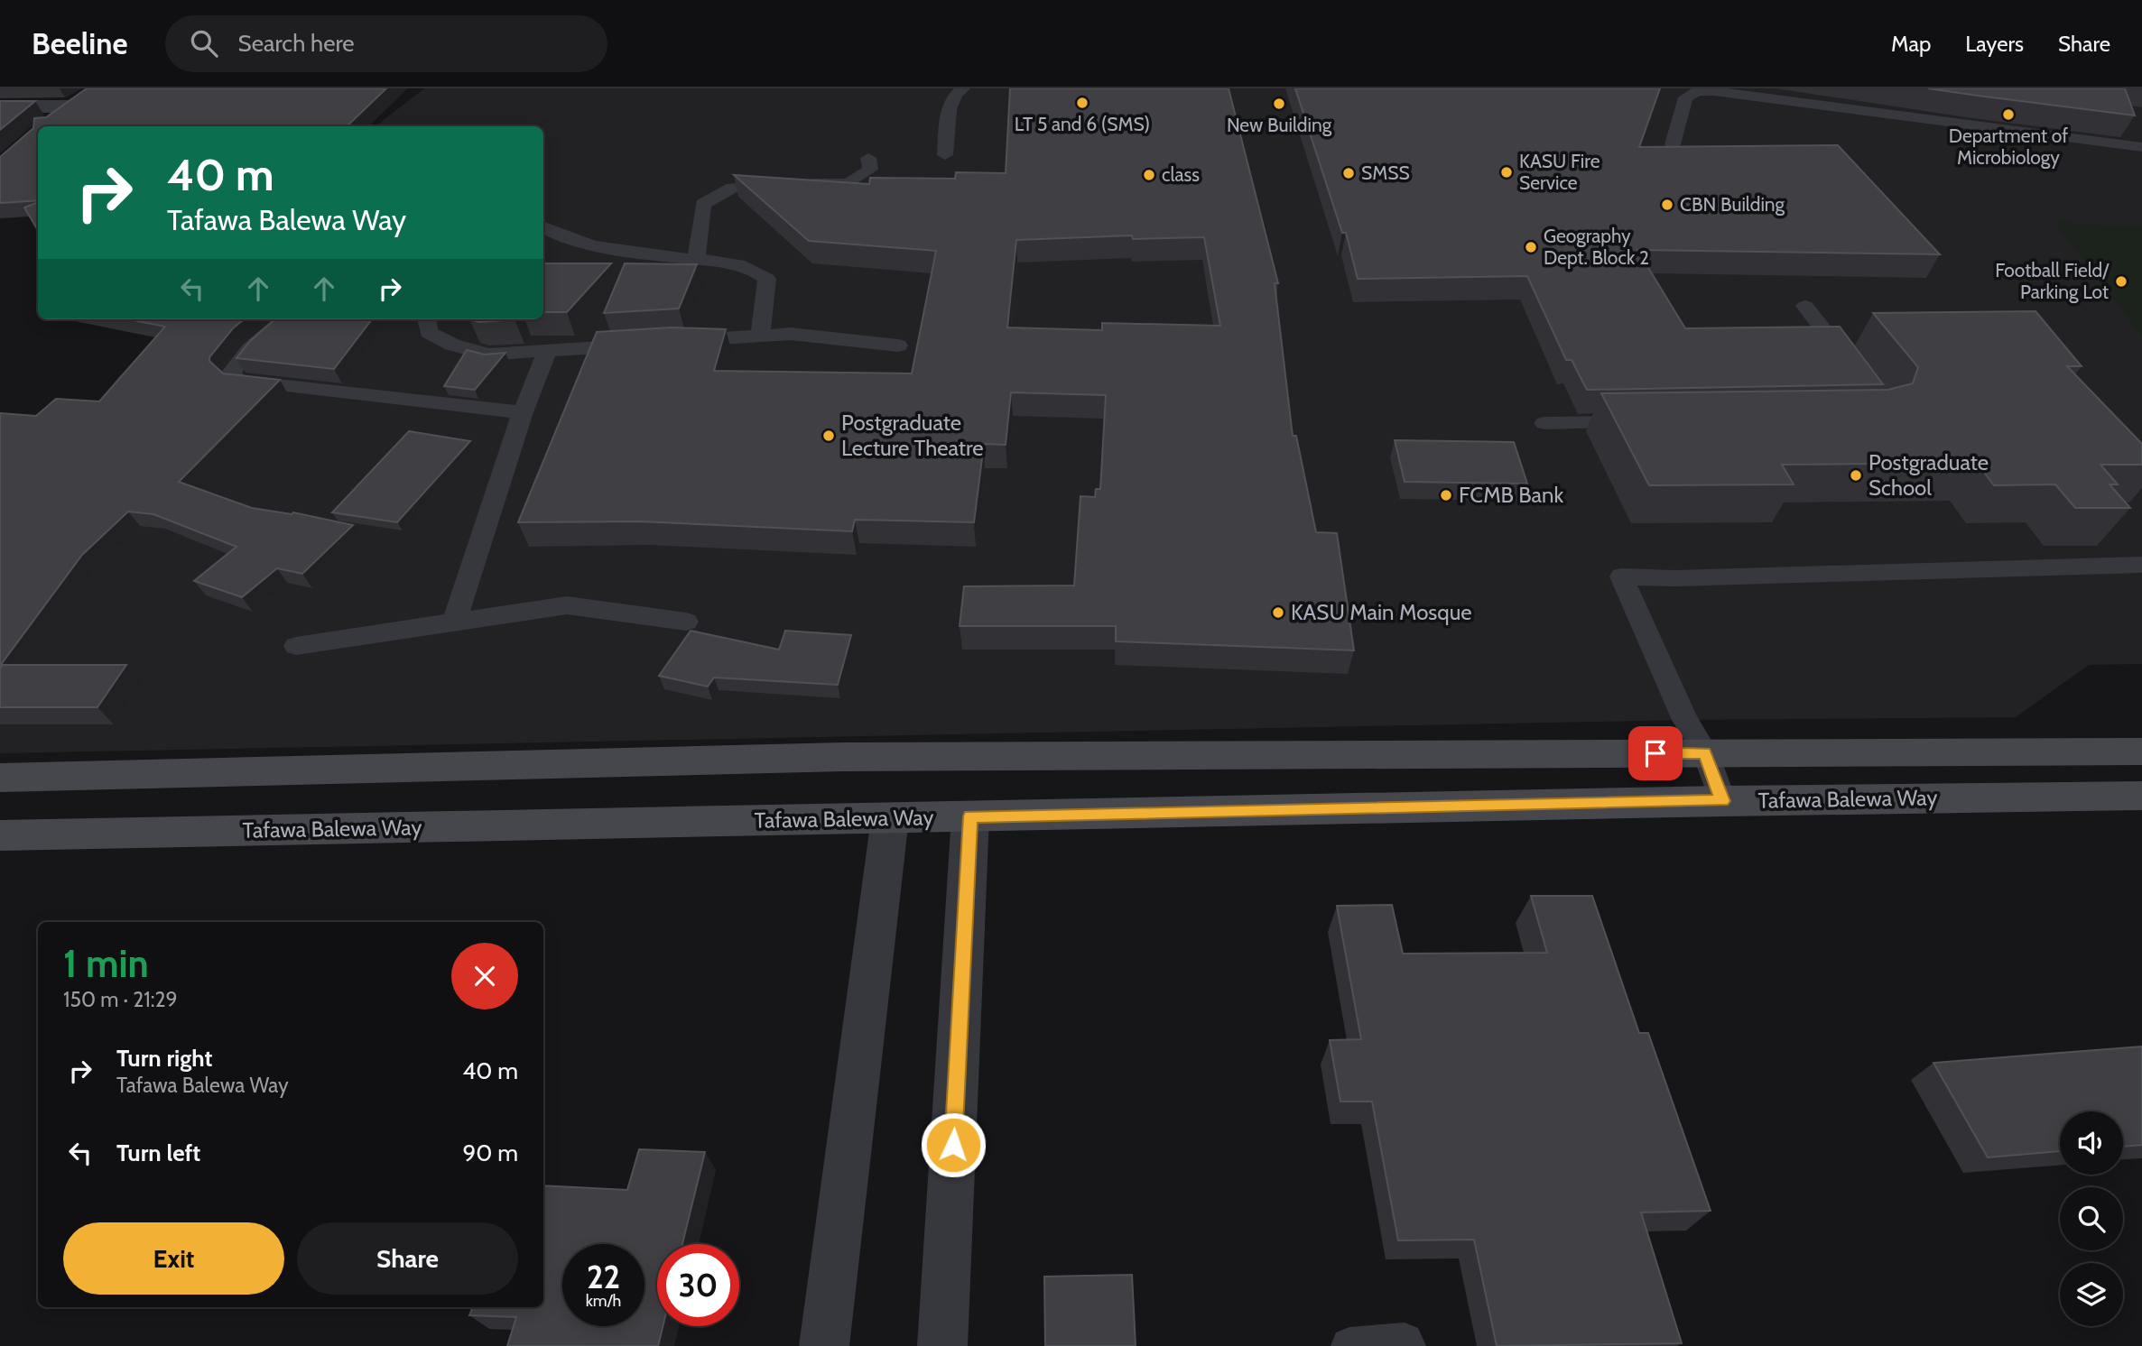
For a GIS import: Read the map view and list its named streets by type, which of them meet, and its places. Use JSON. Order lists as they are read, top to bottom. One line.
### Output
{"streets":{"main road":["Tafawa Balewa Way"]},"places":["LT 5 and 6 (SMS)","New Building","Department of Microbiology","KASU Fire Service","SMSS","class","CBN Building","Geography Dept. Block 2","Football Field/ Parking Lot","Postgraduate Lecture Theatre","Postgraduate School","FCMB Bank","KASU Main Mosque"],"page":{"header":"Beeline","search":"Search here","nav":["Map","Layers","Share"],"turn":["40 m","Tafawa Balewa Way"],"heading":["1 min","150 m · 21:29"],"list":[{"name":"Turn right","note":"Tafawa Balewa Way","value":"40 m"},{"name":"Turn left","value":"90 m"}],"buttons":["Exit","Share"],"speed":"22 km/h","limit":"30"}}
